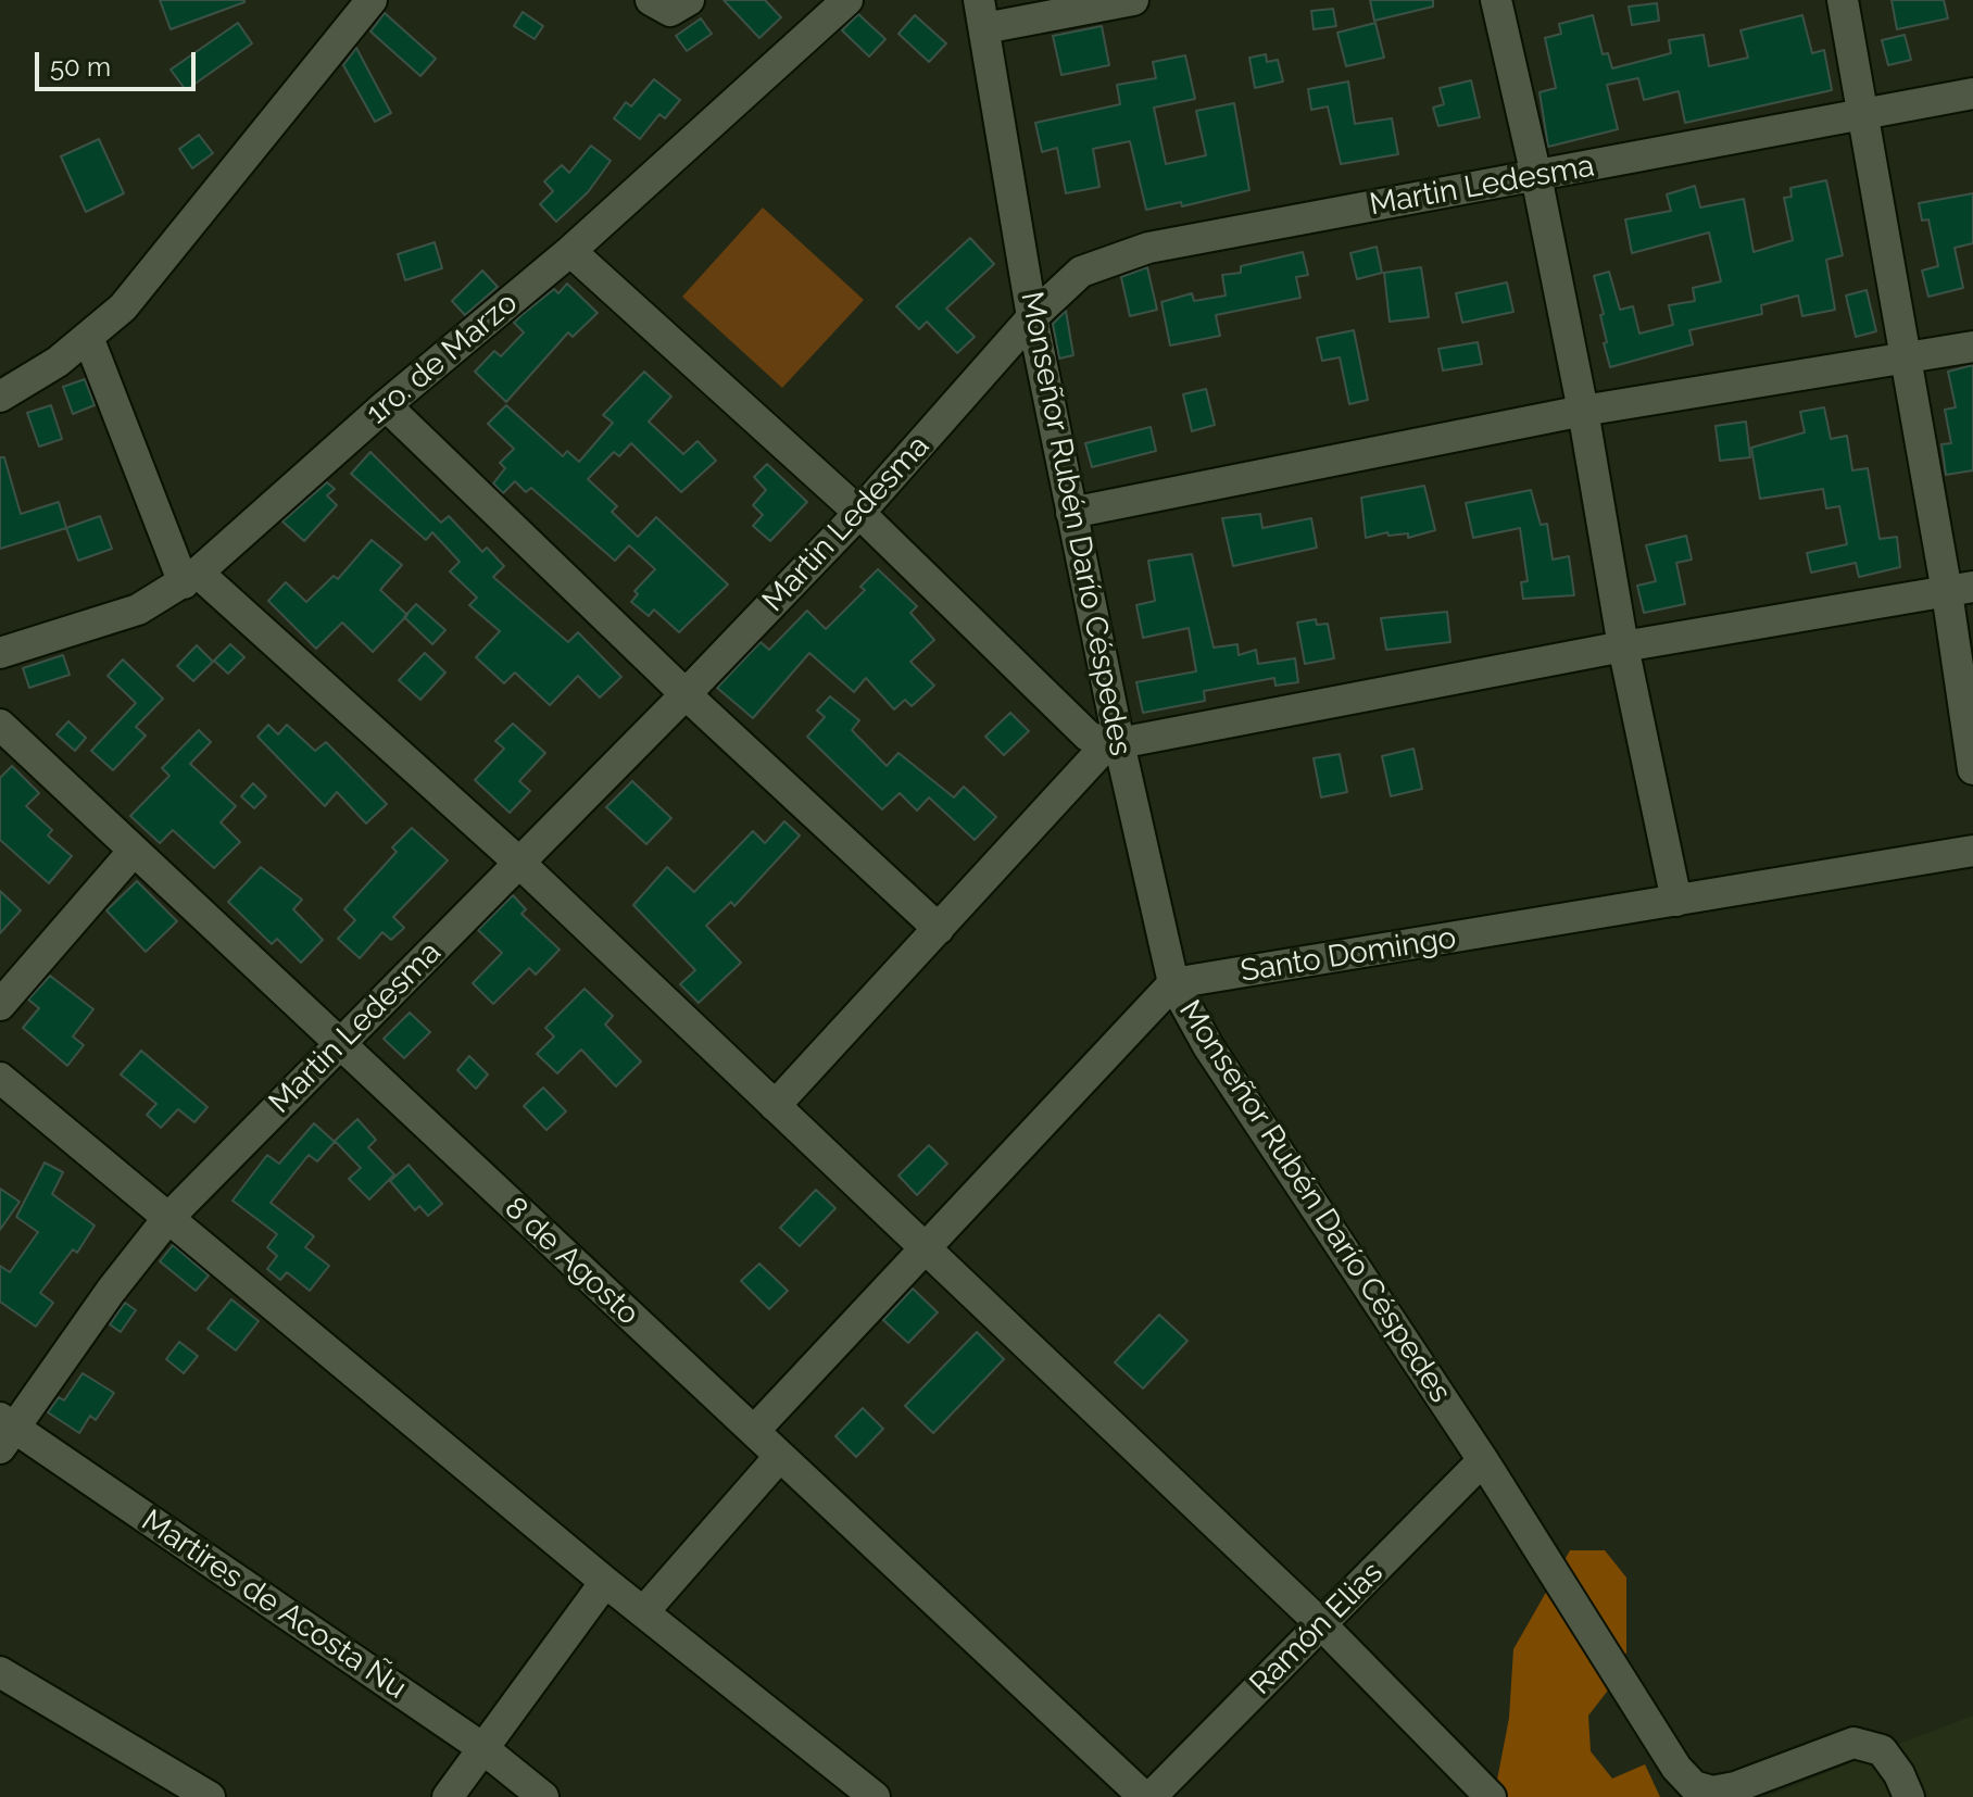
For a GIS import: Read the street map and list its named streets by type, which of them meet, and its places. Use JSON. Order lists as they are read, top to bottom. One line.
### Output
{"streets":{"street":["Martin Ledesma","1ro. de Marzo","Monseñor Rubén Darío Céspedes","Santo Domingo","8 de Agosto","Martires de Acosta Ñu","Ramón Elias"]},"crossings":[["Martin Ledesma","Monseñor Rubén Darío Céspedes"],["Martin Ledesma","8 de Agosto"],["Martin Ledesma","Martires de Acosta Ñu"],["Monseñor Rubén Darío Céspedes","Santo Domingo"],["Monseñor Rubén Darío Céspedes","Ramón Elias"]],"scale_bar":"50 m"}
